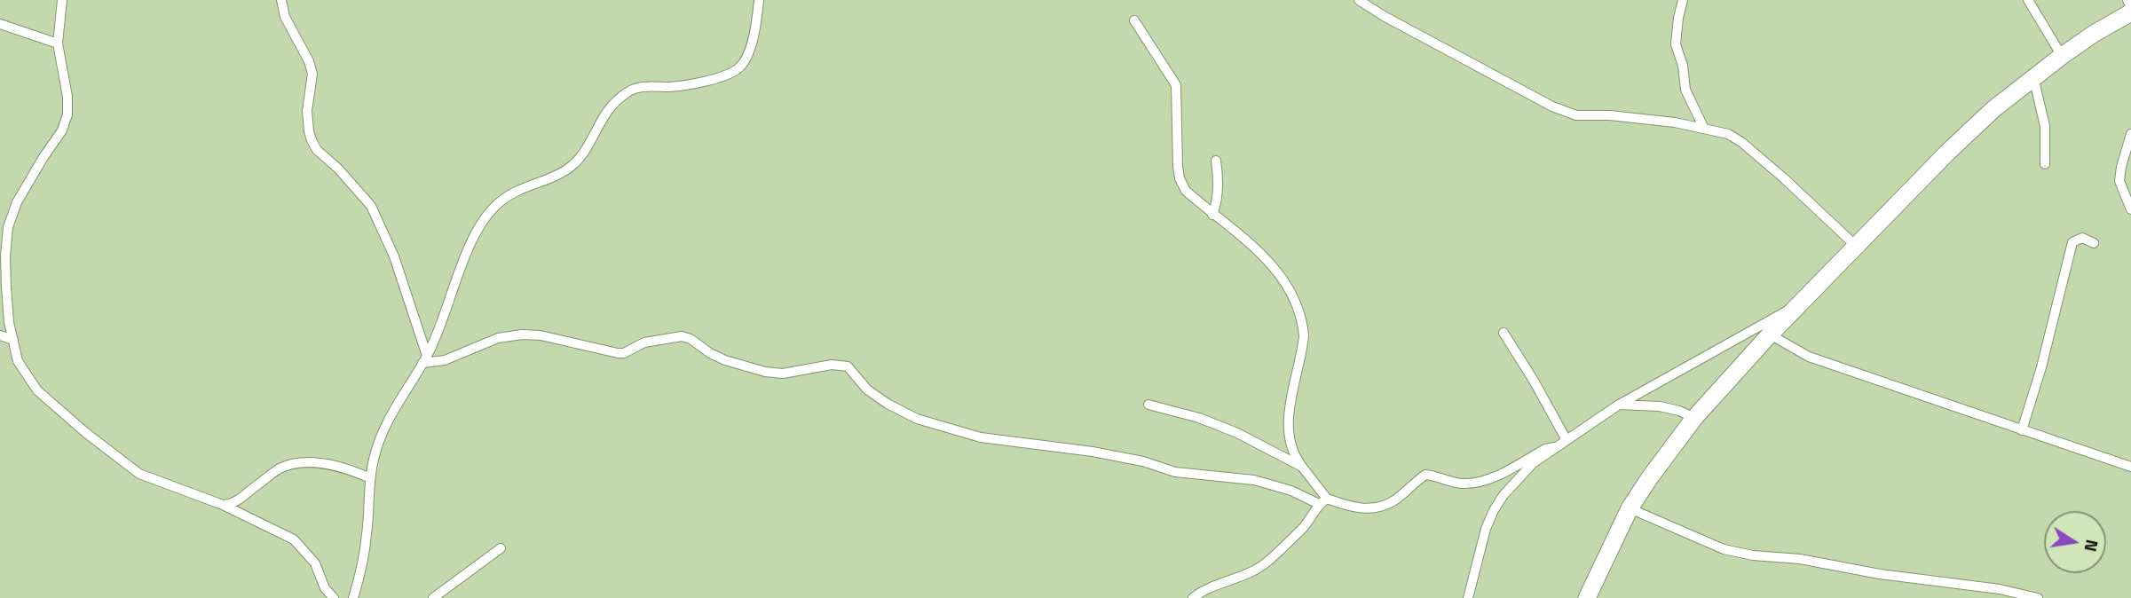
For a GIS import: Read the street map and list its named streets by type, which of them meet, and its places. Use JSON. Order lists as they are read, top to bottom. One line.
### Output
{"north":"right"}
